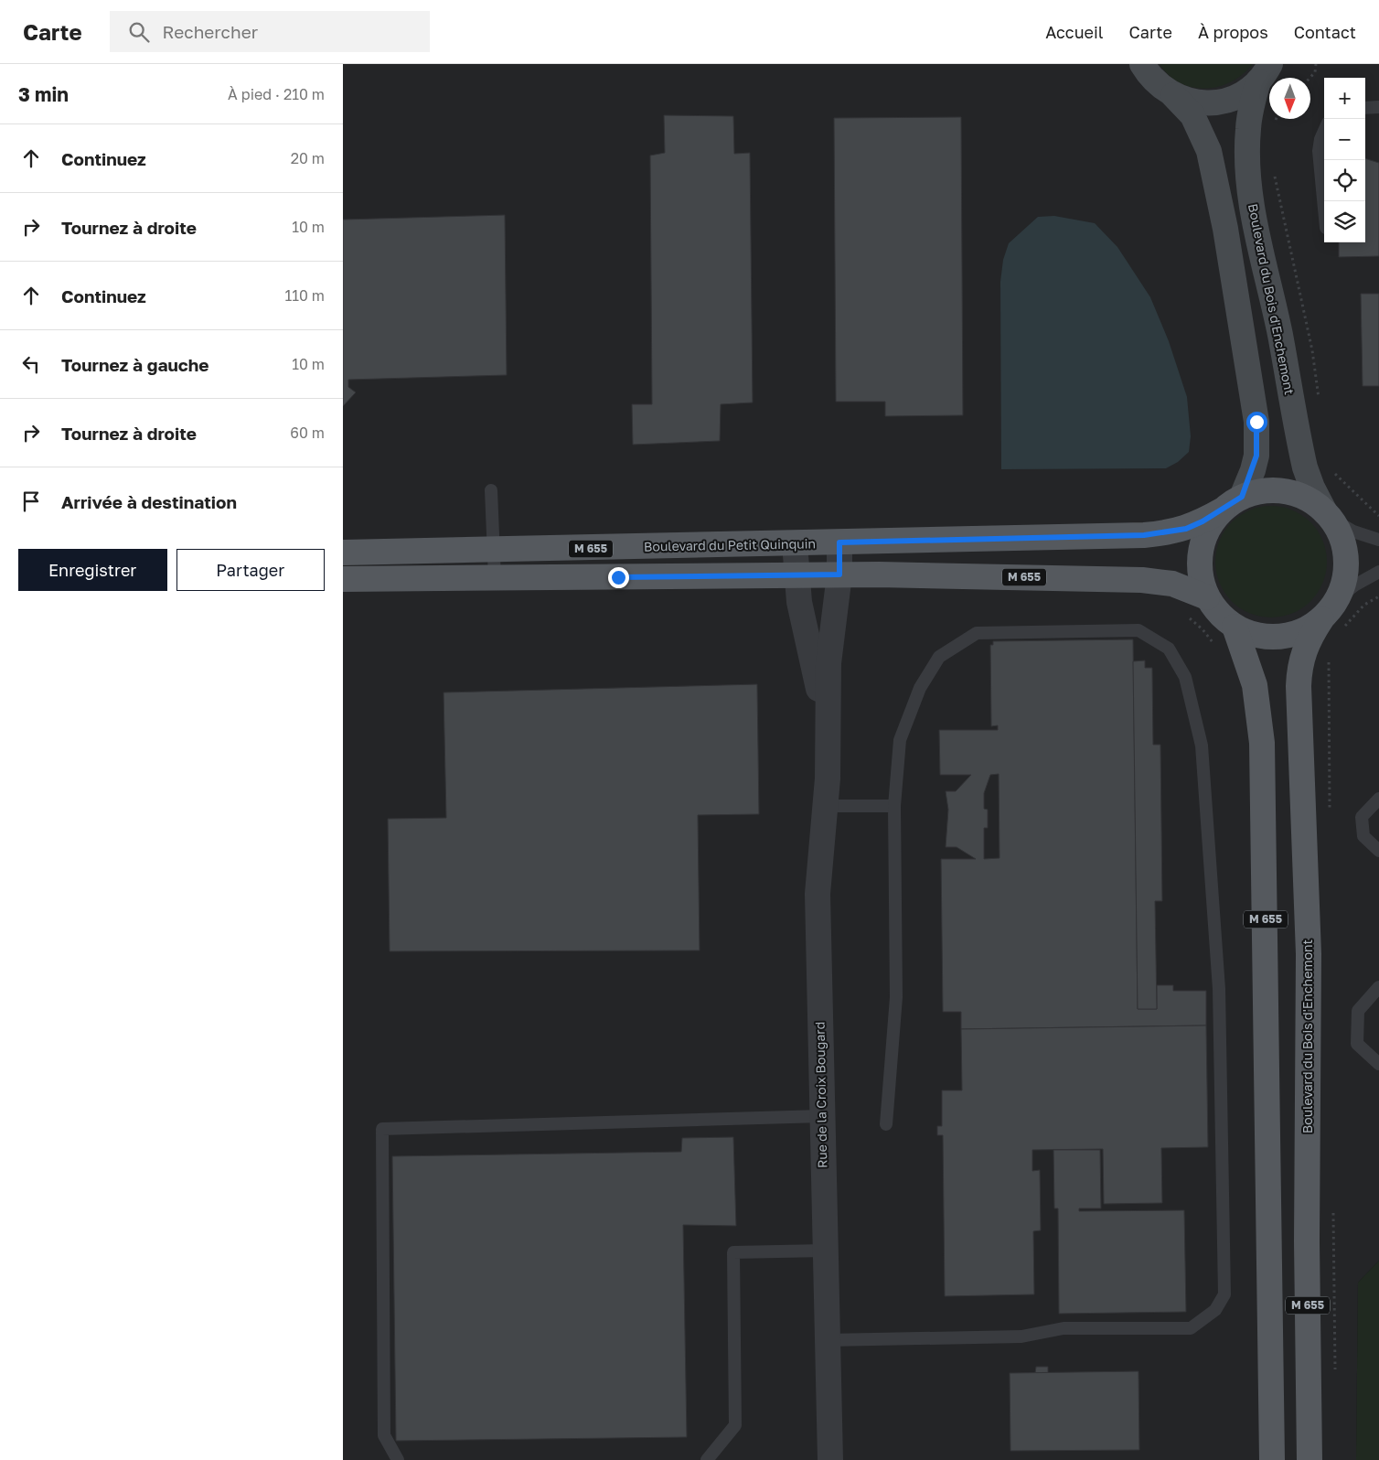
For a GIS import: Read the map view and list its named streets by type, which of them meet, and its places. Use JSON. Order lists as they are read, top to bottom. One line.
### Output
{"streets":{"main road":["Boulevard du Bois d'Enchemont","Boulevard du Petit Quinquin","M 655"],"street":["Rue de la Croix Bougard"]},"crossings":[["Boulevard du Bois d'Enchemont","Boulevard du Petit Quinquin"],["Boulevard du Bois d'Enchemont","M 655"],["Boulevard du Petit Quinquin","M 655"]],"north":"bottom","page":{"header":"Carte","search":"Rechercher","nav":["Accueil","Carte","À propos","Contact"],"heading":["3 min","À pied · 210 m"],"map_buttons":["+","−"],"list":[["Continuez","20 m"],["Tournez à droite","10 m"],["Continuez","110 m"],["Tournez à gauche","10 m"],["Tournez à droite","60 m"],"Arrivée à destination"],"buttons":["Enregistrer","Partager"]}}
